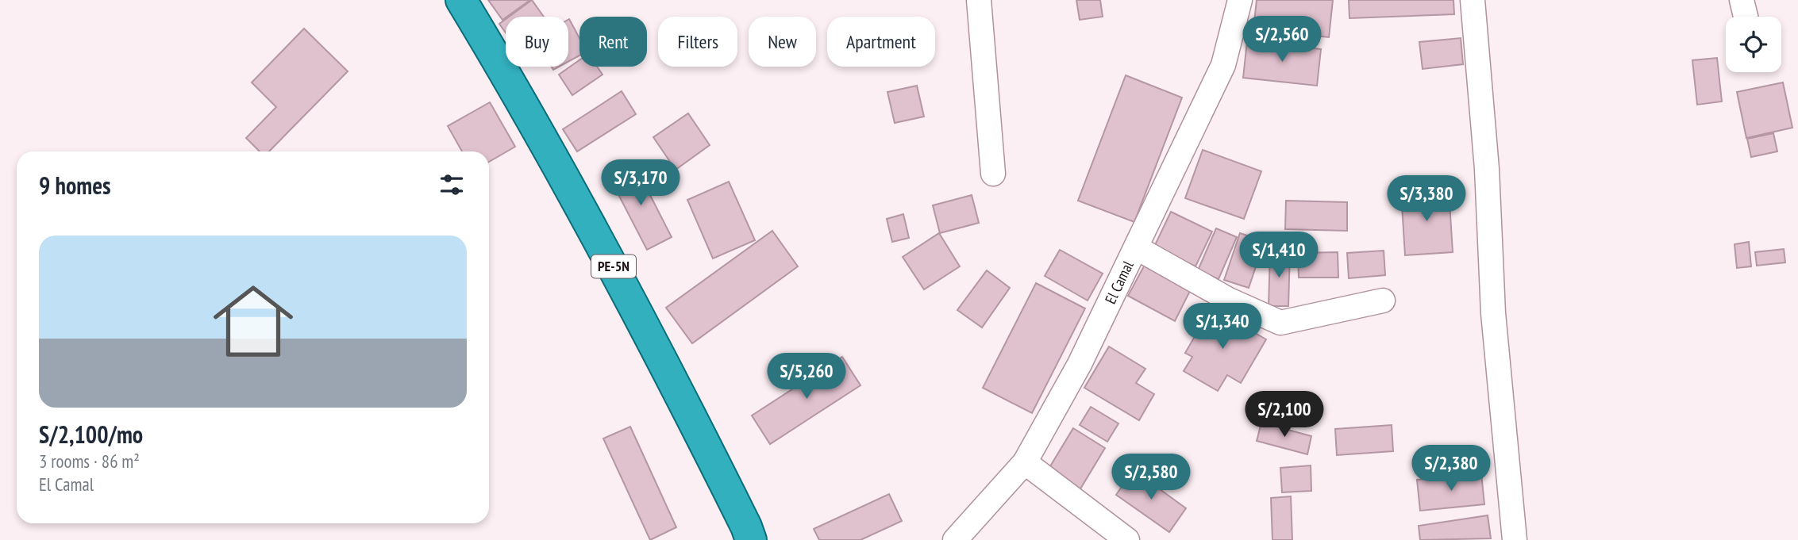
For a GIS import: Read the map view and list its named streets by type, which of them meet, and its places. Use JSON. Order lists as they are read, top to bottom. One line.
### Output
{"streets":{"highway":["PE-5N"],"street":["El Camal"]},"page":{"price":["S/2,560","S/3,170","S/3,380","S/1,410","S/1,340","S/5,260","S/2,100","S/2,380","S/2,580"],"chip":["Buy","Rent","Filters","New","Apartment"],"heading":"9 homes","list":[{"name":"S/2,100/mo","note":"3 rooms · 86 m² · El Camal"}]}}
